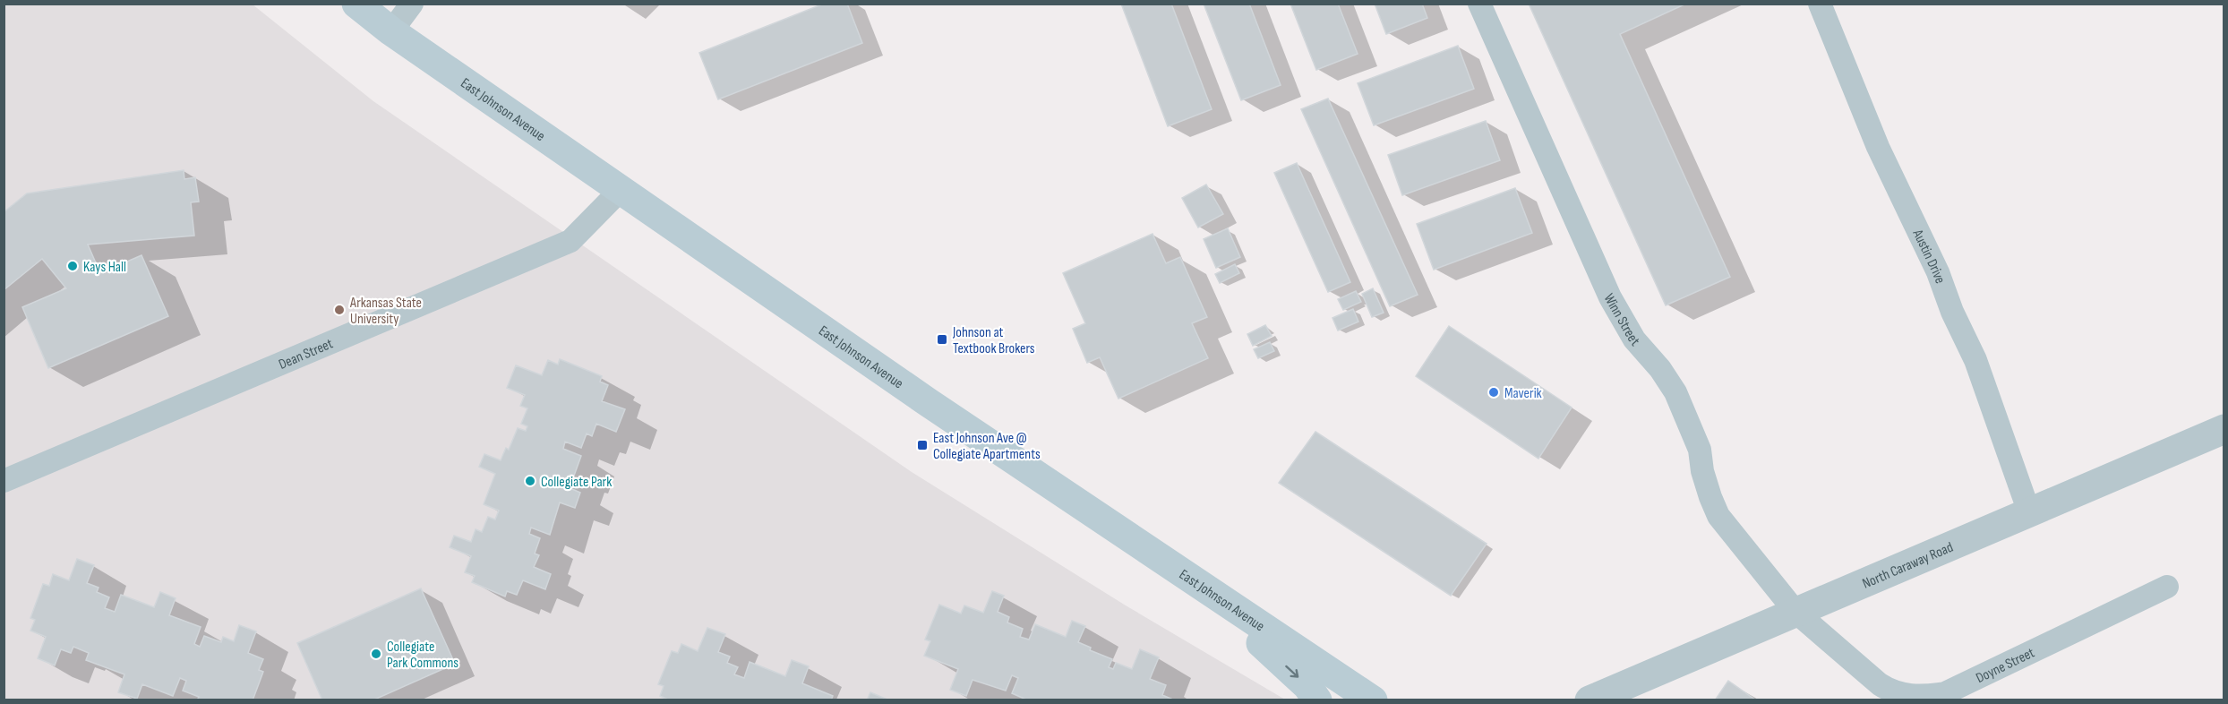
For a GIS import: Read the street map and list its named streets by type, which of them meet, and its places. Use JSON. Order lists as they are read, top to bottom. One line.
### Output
{"streets":{"main road":["East Johnson Avenue"],"street":["Austin Drive","Winn Street","Dean Street","North Caraway Road","Doyne Street"]},"crossings":[["East Johnson Avenue","Dean Street"],["Austin Drive","North Caraway Road"],["Winn Street","North Caraway Road"],["Winn Street","Doyne Street"],["North Caraway Road","Doyne Street"]],"places":{"other":["Kays Hall","Arkansas State University","Maverik","Collegiate Park","Collegiate Park Commons"],"transit":["Johnson at Textbook Brokers","East Johnson Ave @ Collegiate Apartments"]}}
